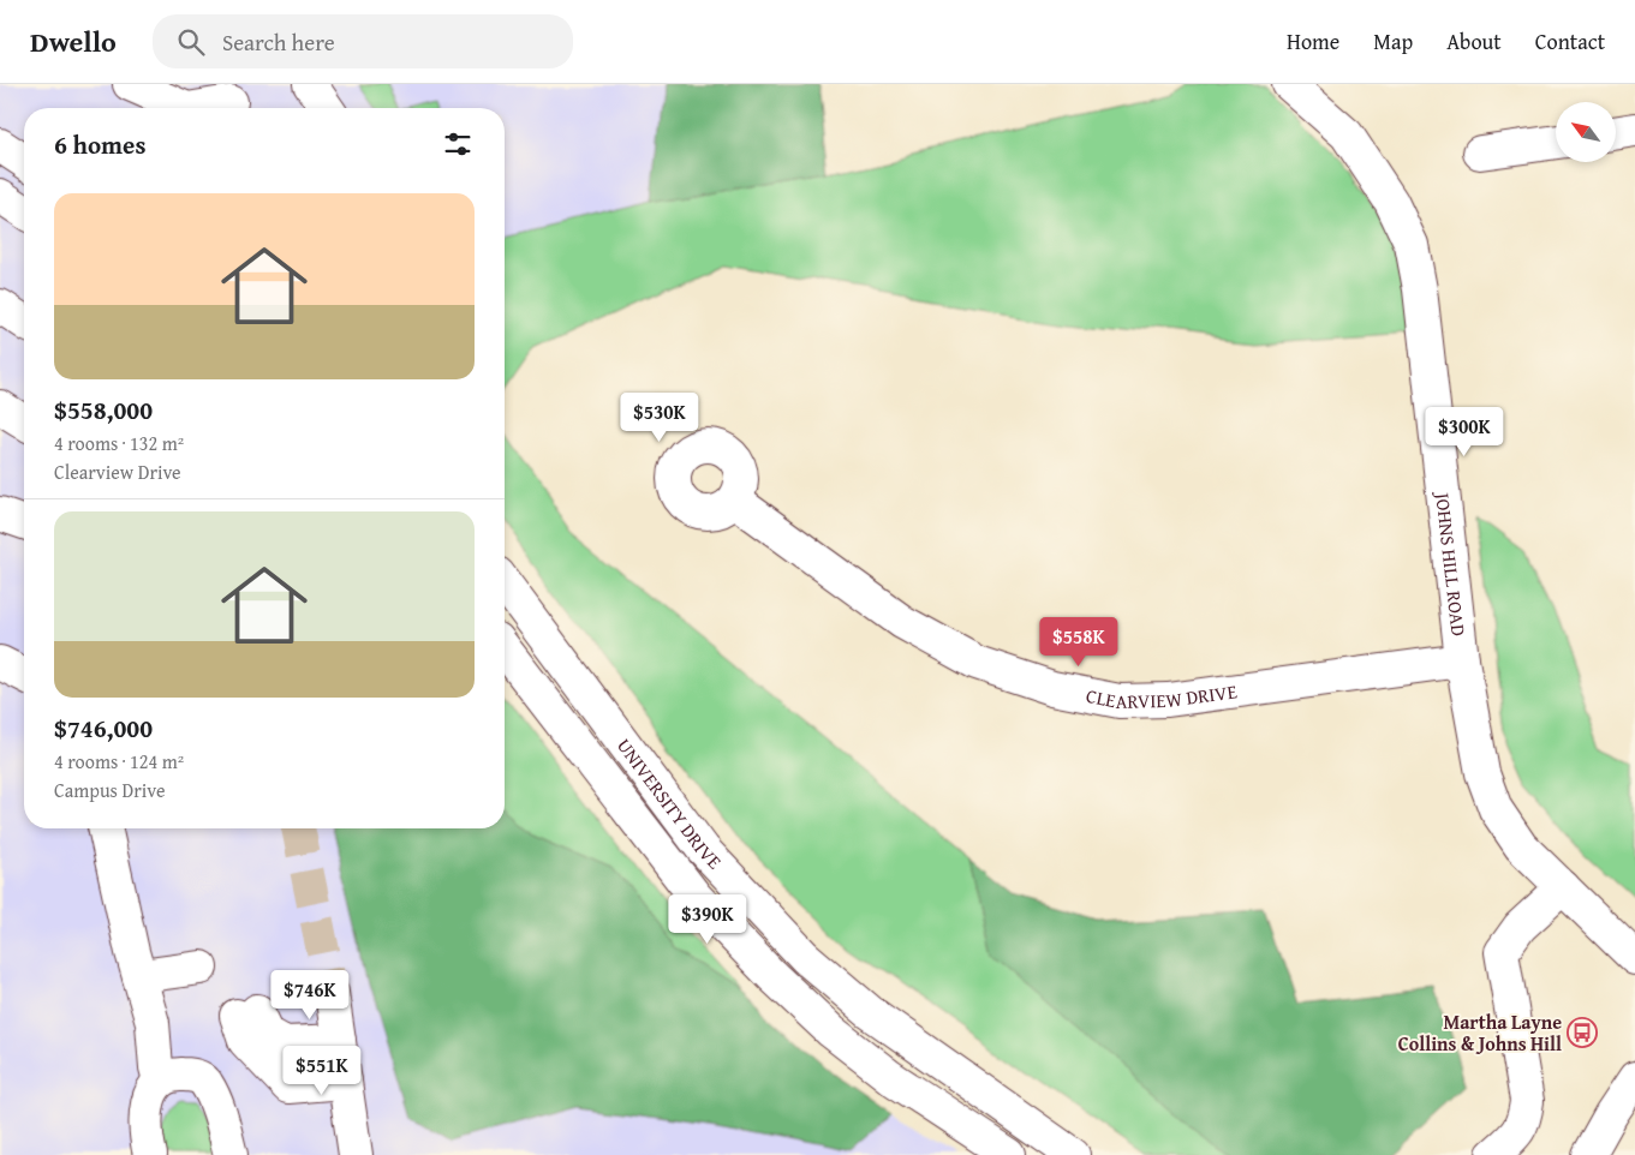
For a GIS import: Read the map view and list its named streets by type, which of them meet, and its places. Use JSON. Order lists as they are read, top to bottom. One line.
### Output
{"streets":{"street":["JOHNS HILL ROAD","CLEARVIEW DRIVE","UNIVERSITY DRIVE"]},"crossings":[["JOHNS HILL ROAD","CLEARVIEW DRIVE"]],"places":{"bus stop":["Martha Layne Collins & Johns Hill"]},"north":"top left","page":{"header":"Dwello","search":"Search here","nav":["Home","Map","About","Contact"],"heading":"6 homes","list":[{"name":"$558,000","note":"4 rooms · 132 m² · Clearview Drive"},{"name":"$746,000","note":"4 rooms · 124 m² · Campus Drive"}],"price":["$530K","$300K","$558K","$390K","$746K","$551K"]}}
